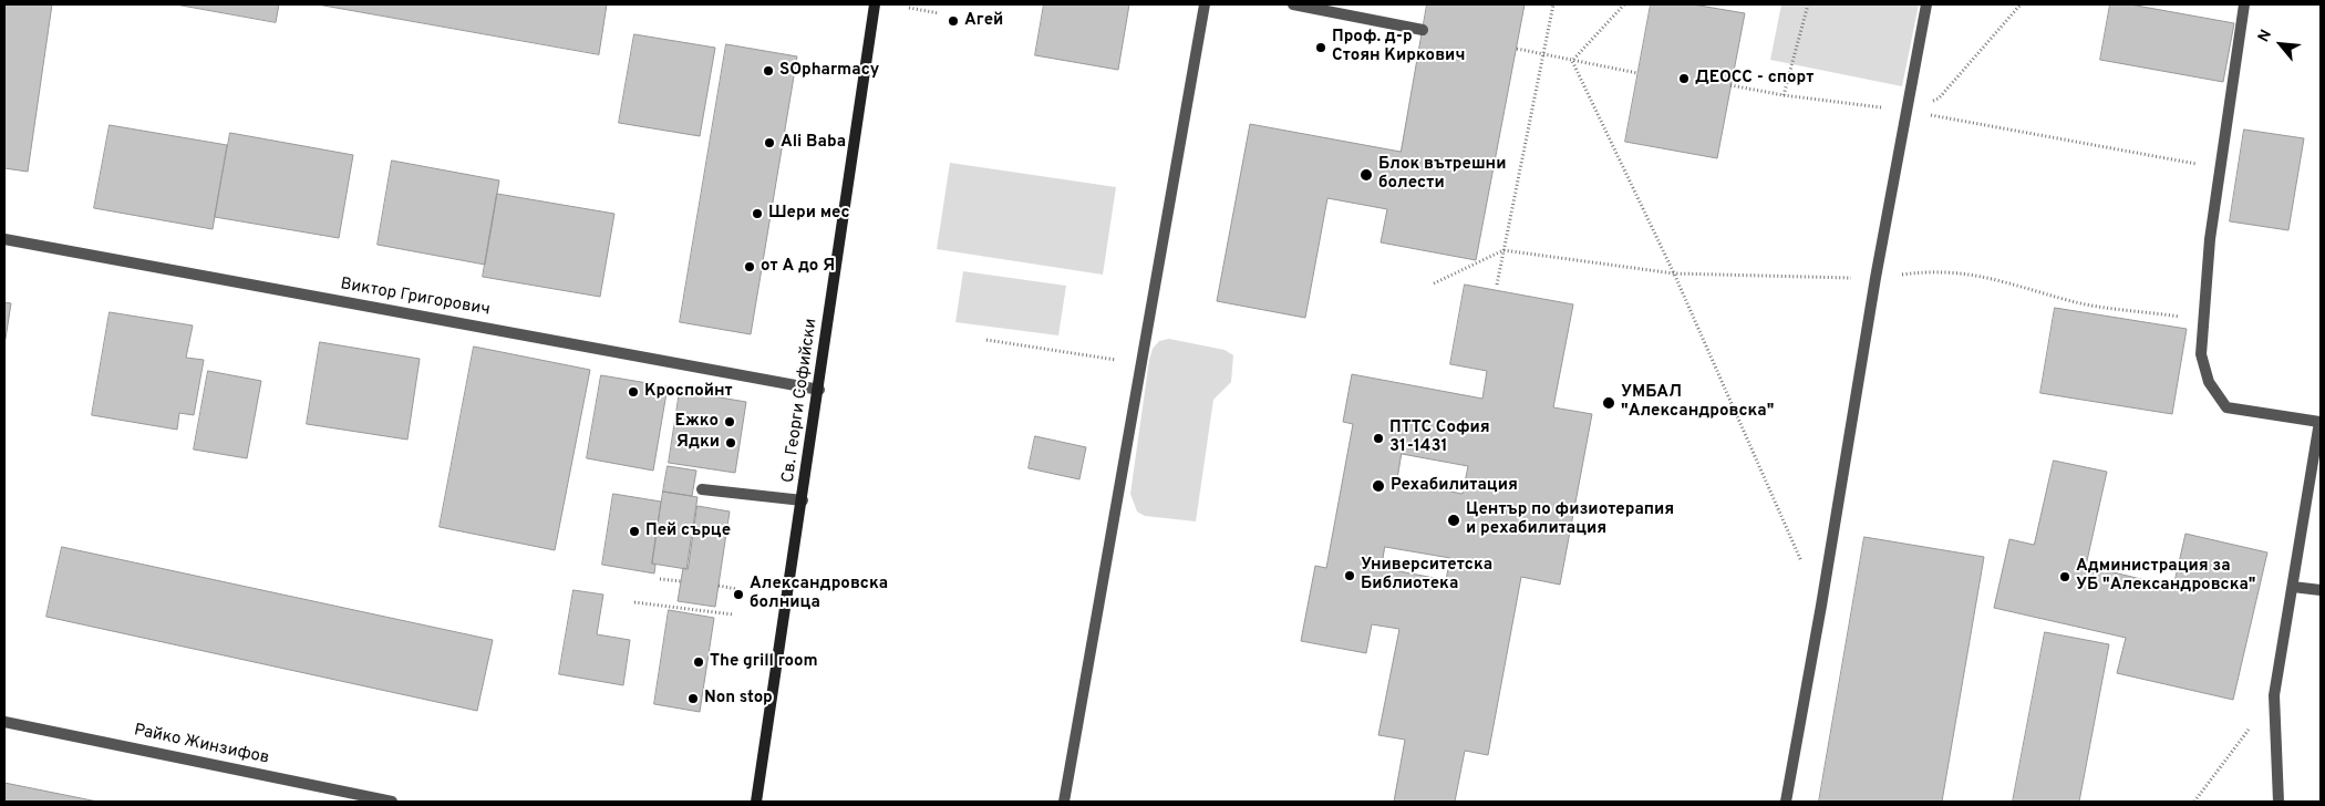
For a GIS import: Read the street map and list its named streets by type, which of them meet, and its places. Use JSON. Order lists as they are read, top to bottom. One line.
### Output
{"streets":{"main road":["Св. Георги Софийски"],"street":["Виктор Григорович","Райко Жинзифов"]},"crossings":[["Виктор Григорович","Св. Георги Софийски"]],"places":["Агей","Проф. д-р Стоян Киркович","SOpharmacy","ДЕОСС - спорт","Ali Baba","Блок вътрешни болести","Шери мес","от А до Я","Кроспойнт","УМБАЛ \"Александровска\"","Ежко","ПТТС София 31-1431","Ядки","Рехабилитация","Център по физиотерапия и рехабилитация","Пей сърце","Университетска Библиотека","Администрация за УБ \"Александровска\"","Александровска болница","The grill room","Non stop"],"north":"top left"}
